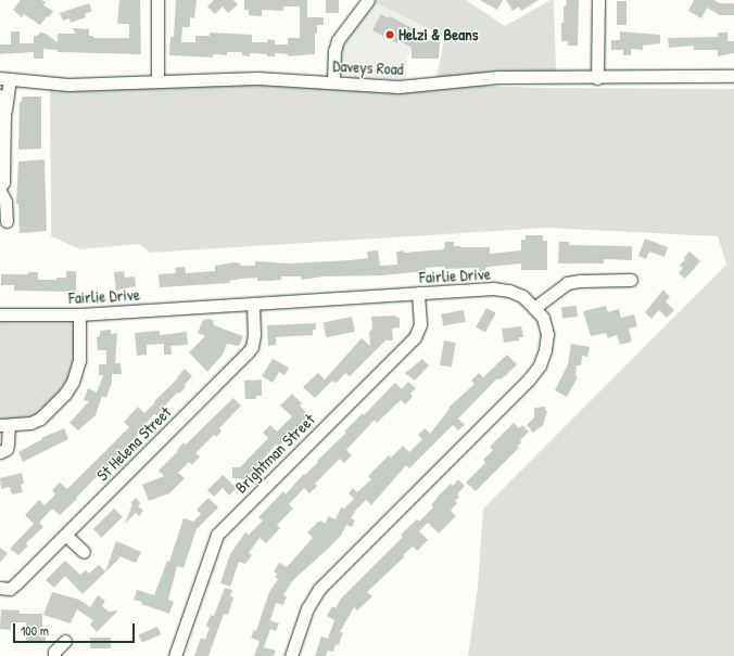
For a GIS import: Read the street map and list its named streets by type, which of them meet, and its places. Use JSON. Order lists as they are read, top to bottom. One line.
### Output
{"streets":{"street":["Daveys Road","Fairlie Drive","St Helena Street","Brightman Street"]},"crossings":[["Fairlie Drive","St Helena Street"],["Fairlie Drive","Brightman Street"]],"places":["Helzi & Beans"],"scale_bar":"100 m"}
